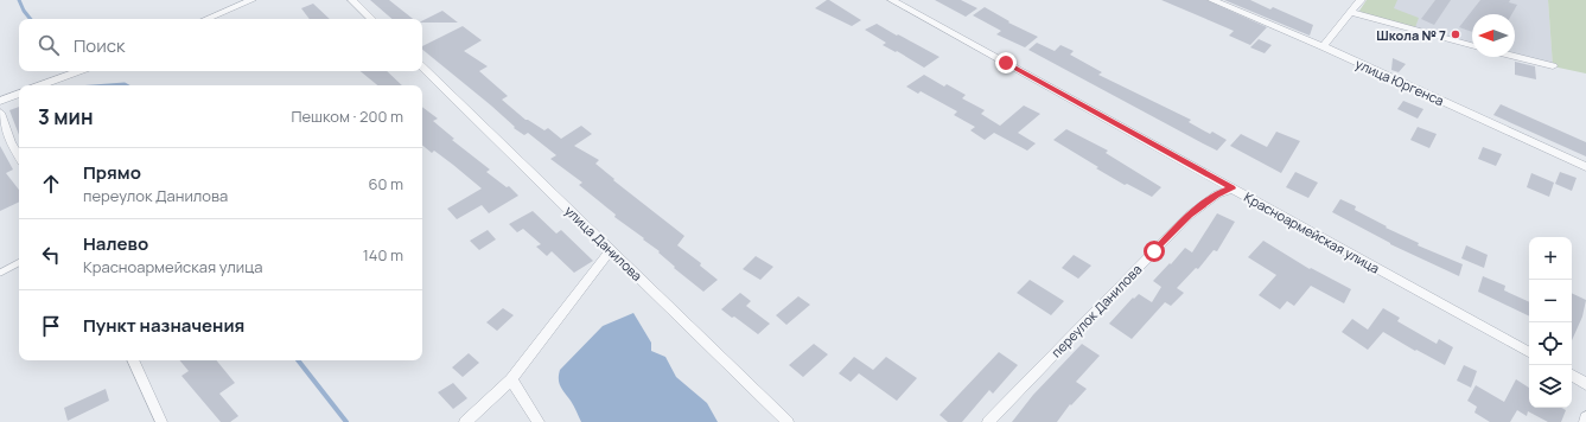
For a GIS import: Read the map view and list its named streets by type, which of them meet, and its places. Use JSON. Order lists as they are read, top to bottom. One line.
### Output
{"streets":{"street":["улица Юргенса","Красноармейская улица","улица Данилова","переулок Данилова"]},"crossings":[["Красноармейская улица","переулок Данилова"]],"places":["Школа № 7"],"north":"left","page":{"search":"Поиск","heading":["3 мин","Пешком · 200 m"],"list":[["Прямо","переулок Данилова","60 m"],["Налево","Красноармейская улица","140 m"],"Пункт назначения"],"map_buttons":["+","−"]}}
